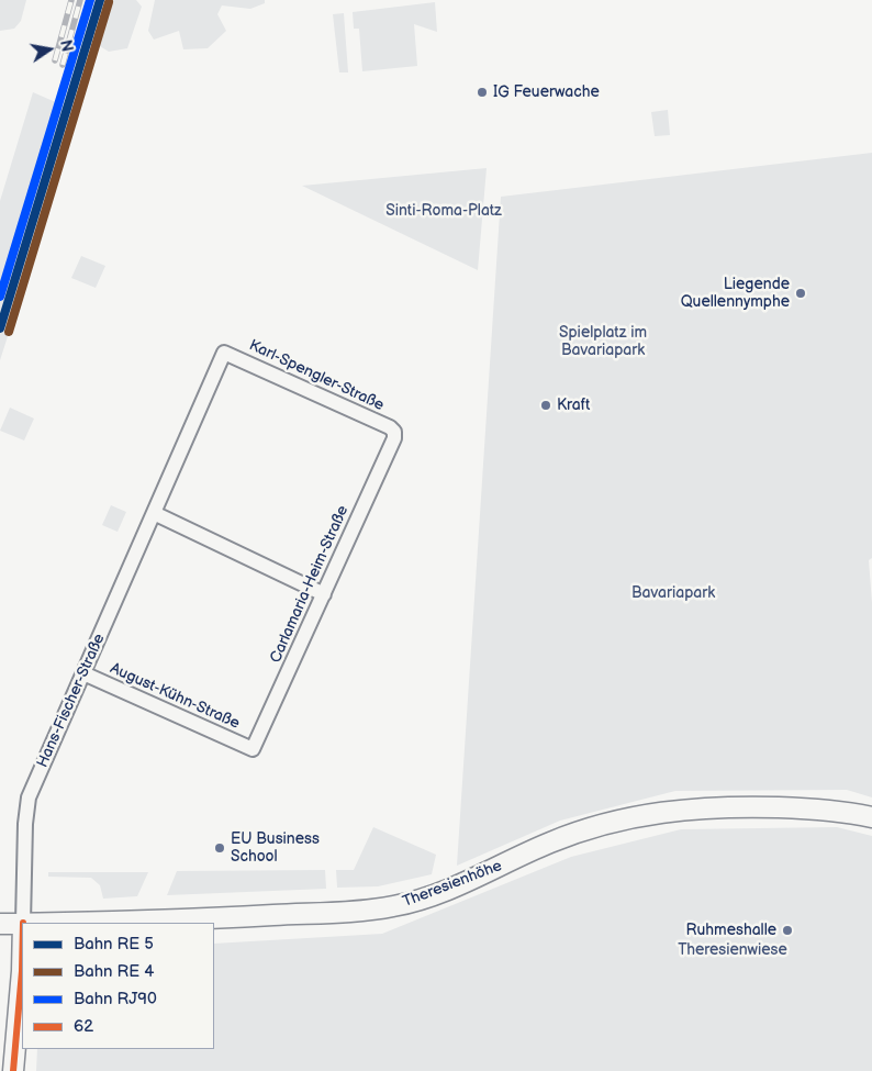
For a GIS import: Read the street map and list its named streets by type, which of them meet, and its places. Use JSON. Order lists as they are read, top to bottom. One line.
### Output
{"streets":{"main road":["Hans-Fischer-Straße","Theresienhöhe"],"street":["Karl-Spengler-Straße","Carlamaria-Heim-Straße","August-Kühn-Straße"]},"crossings":[["Karl-Spengler-Straße","Carlamaria-Heim-Straße"],["Karl-Spengler-Straße","Hans-Fischer-Straße"],["Carlamaria-Heim-Straße","August-Kühn-Straße"],["August-Kühn-Straße","Hans-Fischer-Straße"],["Hans-Fischer-Straße","Theresienhöhe"]],"parks":["Sinti-Roma-Platz","Spielplatz im Bavariapark","Bavariapark","Theresienwiese"],"places":["IG Feuerwache","Liegende Quellennymphe","Kraft","EU Business School","Ruhmeshalle"],"lines":["rail line RJ90","transit line 62"],"legend":["Bahn RE 5","Bahn RE 4","Bahn RJ90","62"],"north":"right"}
